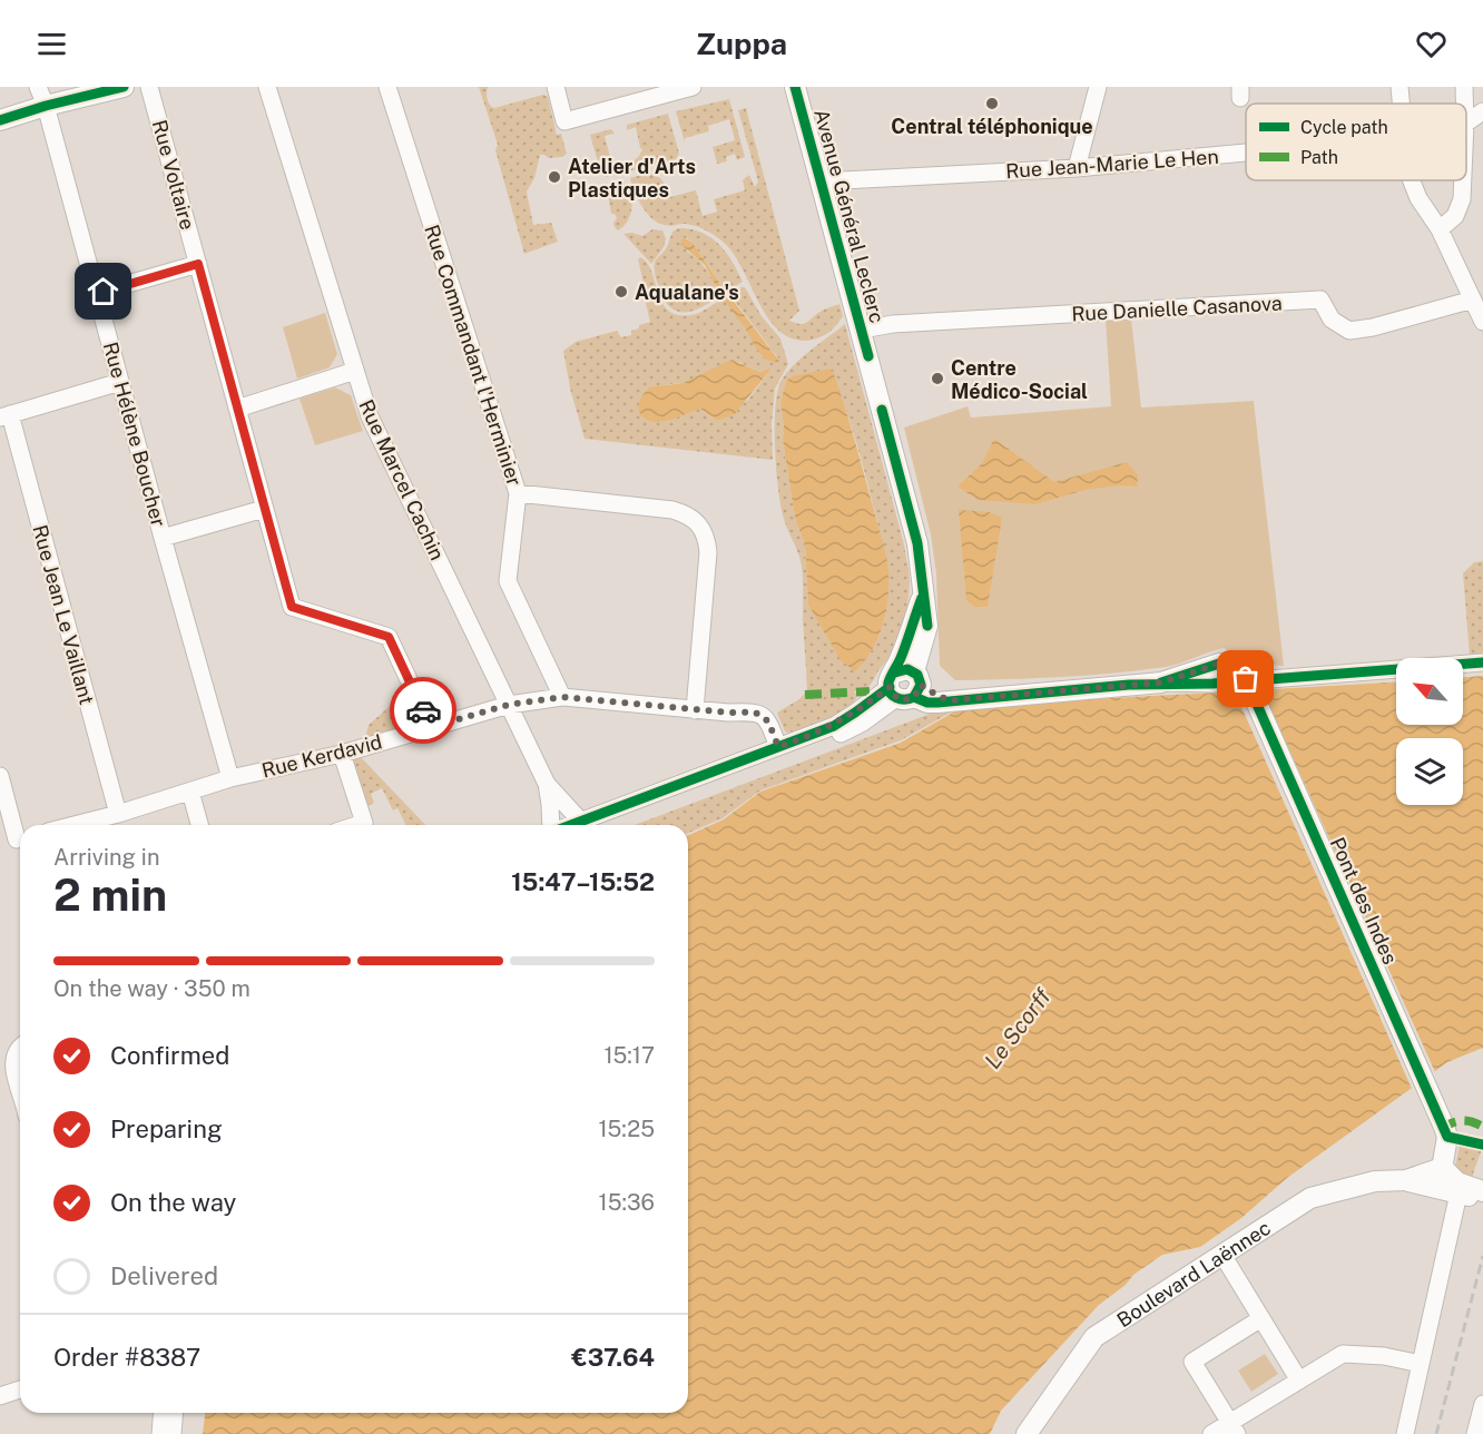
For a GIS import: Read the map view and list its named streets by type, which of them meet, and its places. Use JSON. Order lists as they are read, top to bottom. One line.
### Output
{"streets":{"main road":["Avenue Général Leclerc","Pont des Indes","Boulevard Laënnec"],"street":["Rue Jean-Marie Le Hen","Rue Voltaire","Rue Danielle Casanova","Rue Commandant l'Herminier","Rue Hélène Boucher","Rue Marcel Cachin","Rue Jean Le Vaillant","Rue Kerdavid"]},"crossings":[["Rue Jean-Marie Le Hen","Avenue Général Leclerc"],["Rue Voltaire","Rue Hélène Boucher"],["Rue Voltaire","Rue Kerdavid"],["Avenue Général Leclerc","Rue Danielle Casanova"],["Rue Commandant l'Herminier","Rue Kerdavid"],["Rue Hélène Boucher","Rue Kerdavid"],["Rue Marcel Cachin","Rue Kerdavid"],["Rue Jean Le Vaillant","Rue Kerdavid"],["Pont des Indes","Boulevard Laënnec"]],"water":["Le Scorff"],"places":["Central téléphonique","Atelier d'Arts Plastiques","Aqualane's","Centre Médico-Social"],"legend":["Cycle path","Path"],"north":"top left","page":{"header":"Zuppa","heading":["2 min","Arriving in","15:47–15:52"],"panel":["Order #8387","€37.64"],"bar":"On the way · 350 m","list":[["Confirmed","15:17"],["Preparing","15:25"],["On the way","15:36"],"Delivered"]}}
